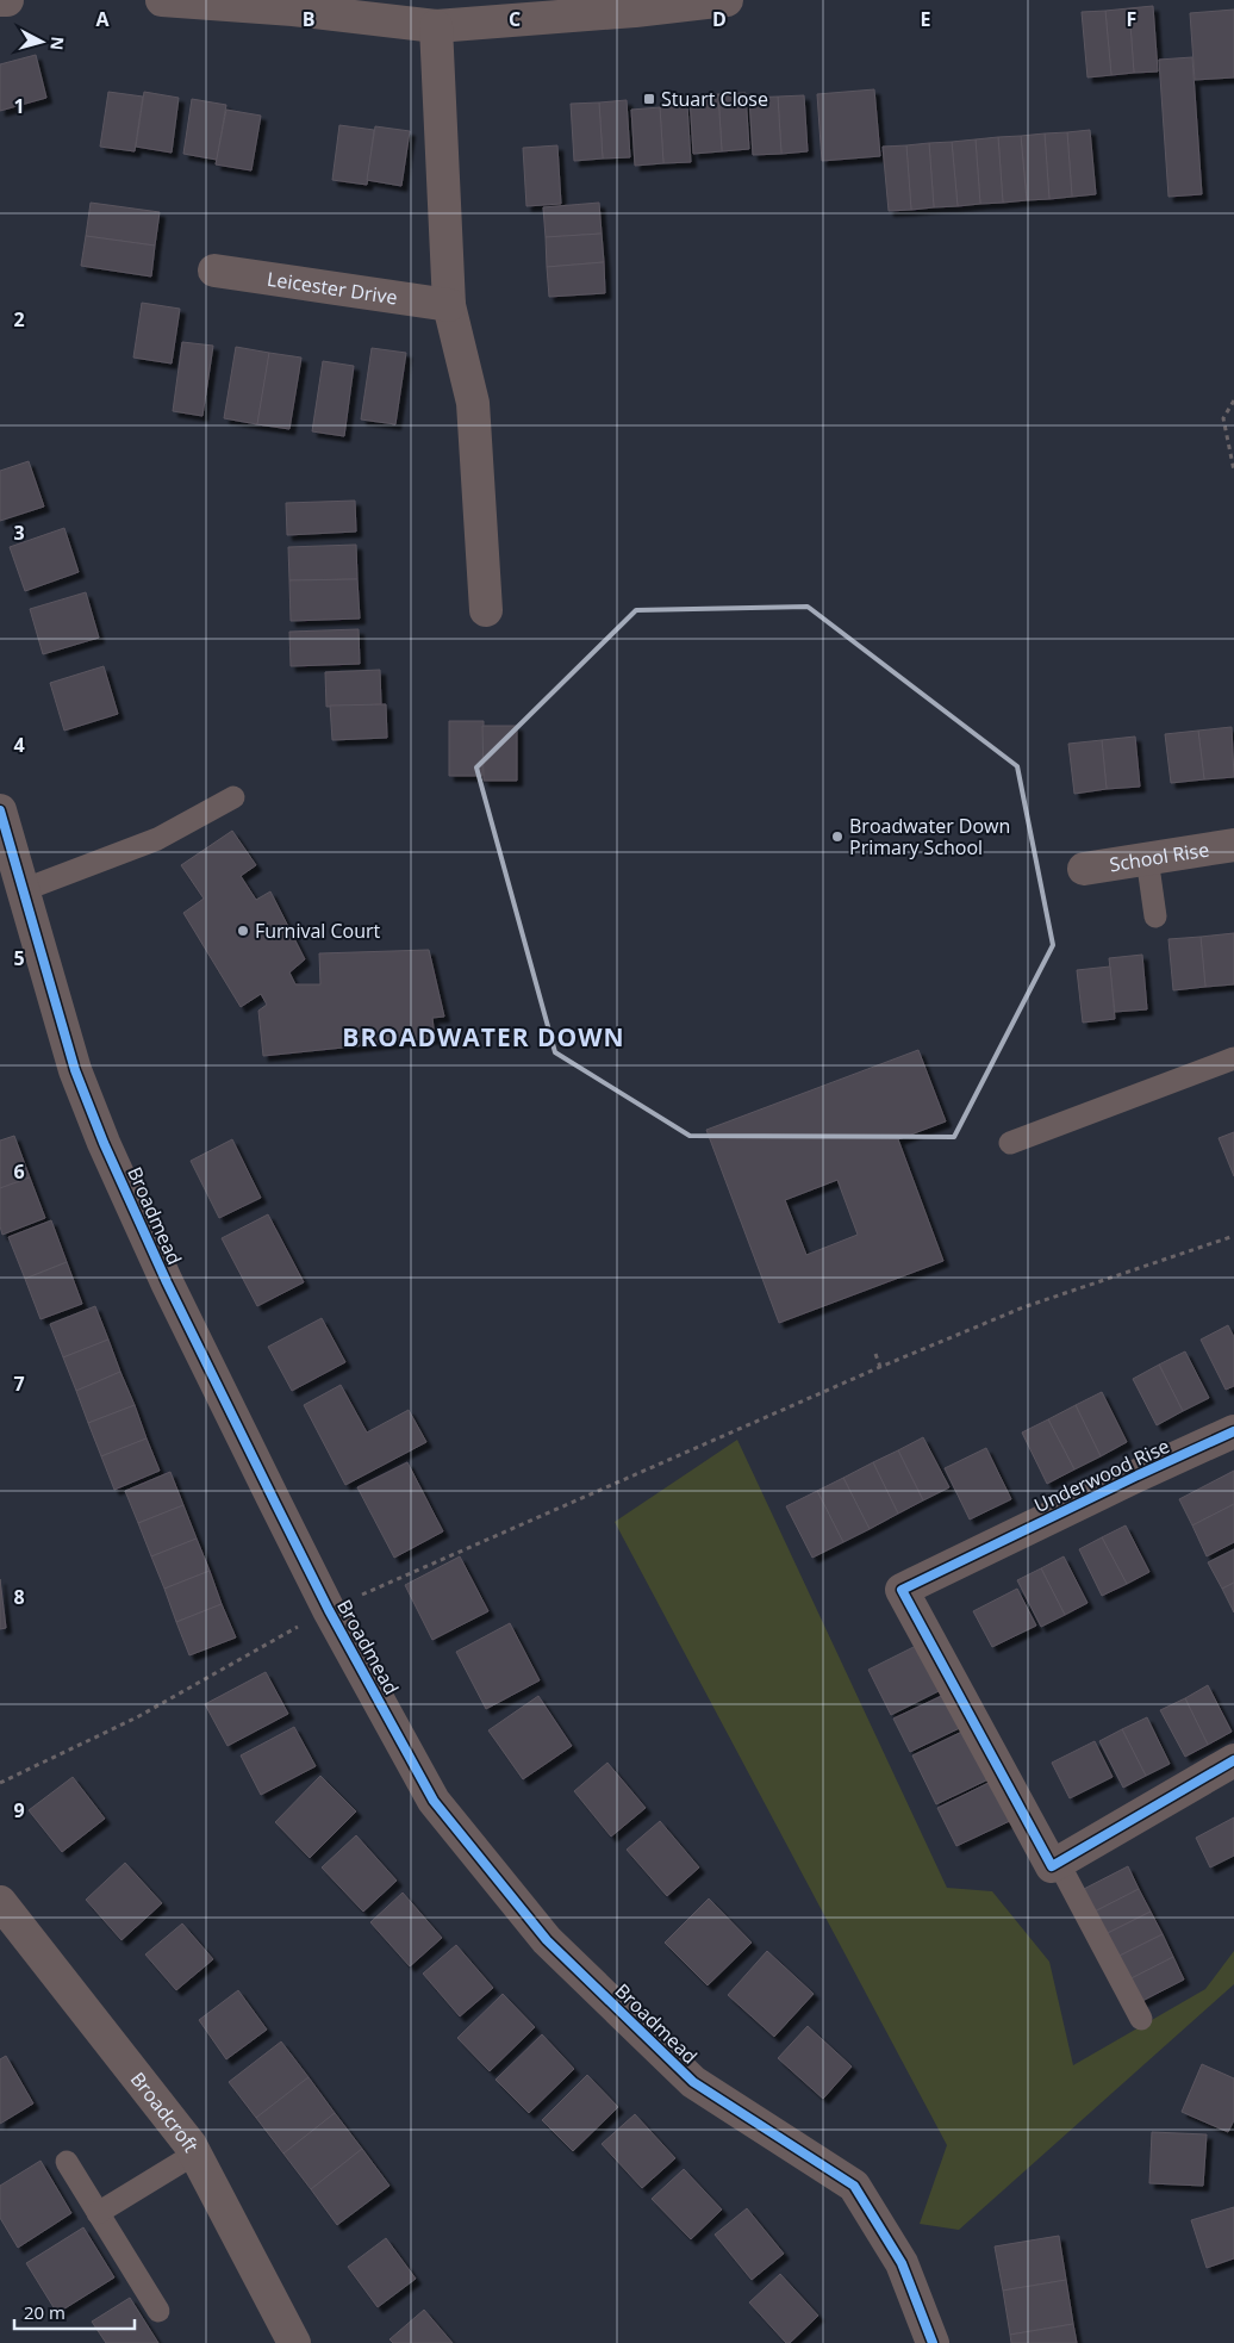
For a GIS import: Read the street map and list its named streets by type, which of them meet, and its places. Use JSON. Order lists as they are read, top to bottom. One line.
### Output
{"streets":{"street":["Leicester Drive","School Rise","Broadmead","Underwood Rise","Broadcroft"]},"districts":["BROADWATER DOWN"],"places":{"transit":["Stuart Close"],"other":["Broadwater Down Primary School","Furnival Court"]},"scale_bar":"20 m","north":"right","grid":{"columns":["A","B","C","D","E","F"],"rows":["1","2","3","4","5","6","7","8","9"]}}
